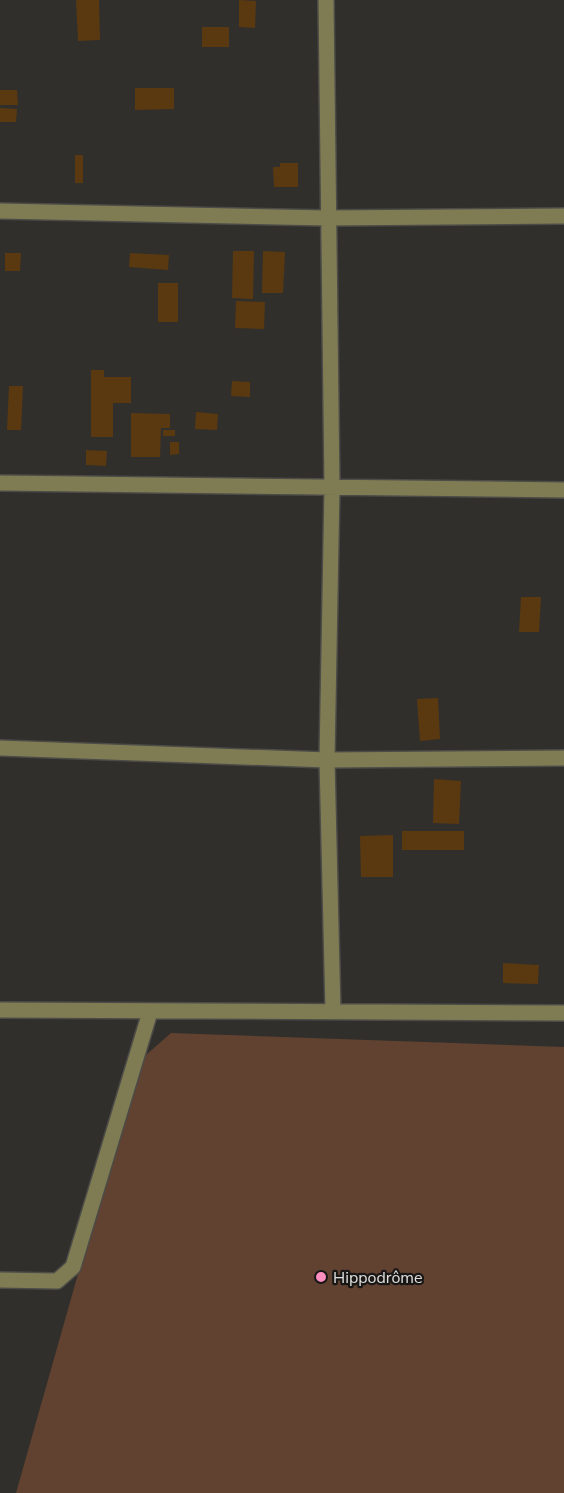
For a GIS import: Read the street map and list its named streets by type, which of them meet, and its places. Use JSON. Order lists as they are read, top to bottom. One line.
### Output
{"places":["Hippodrôme"]}
